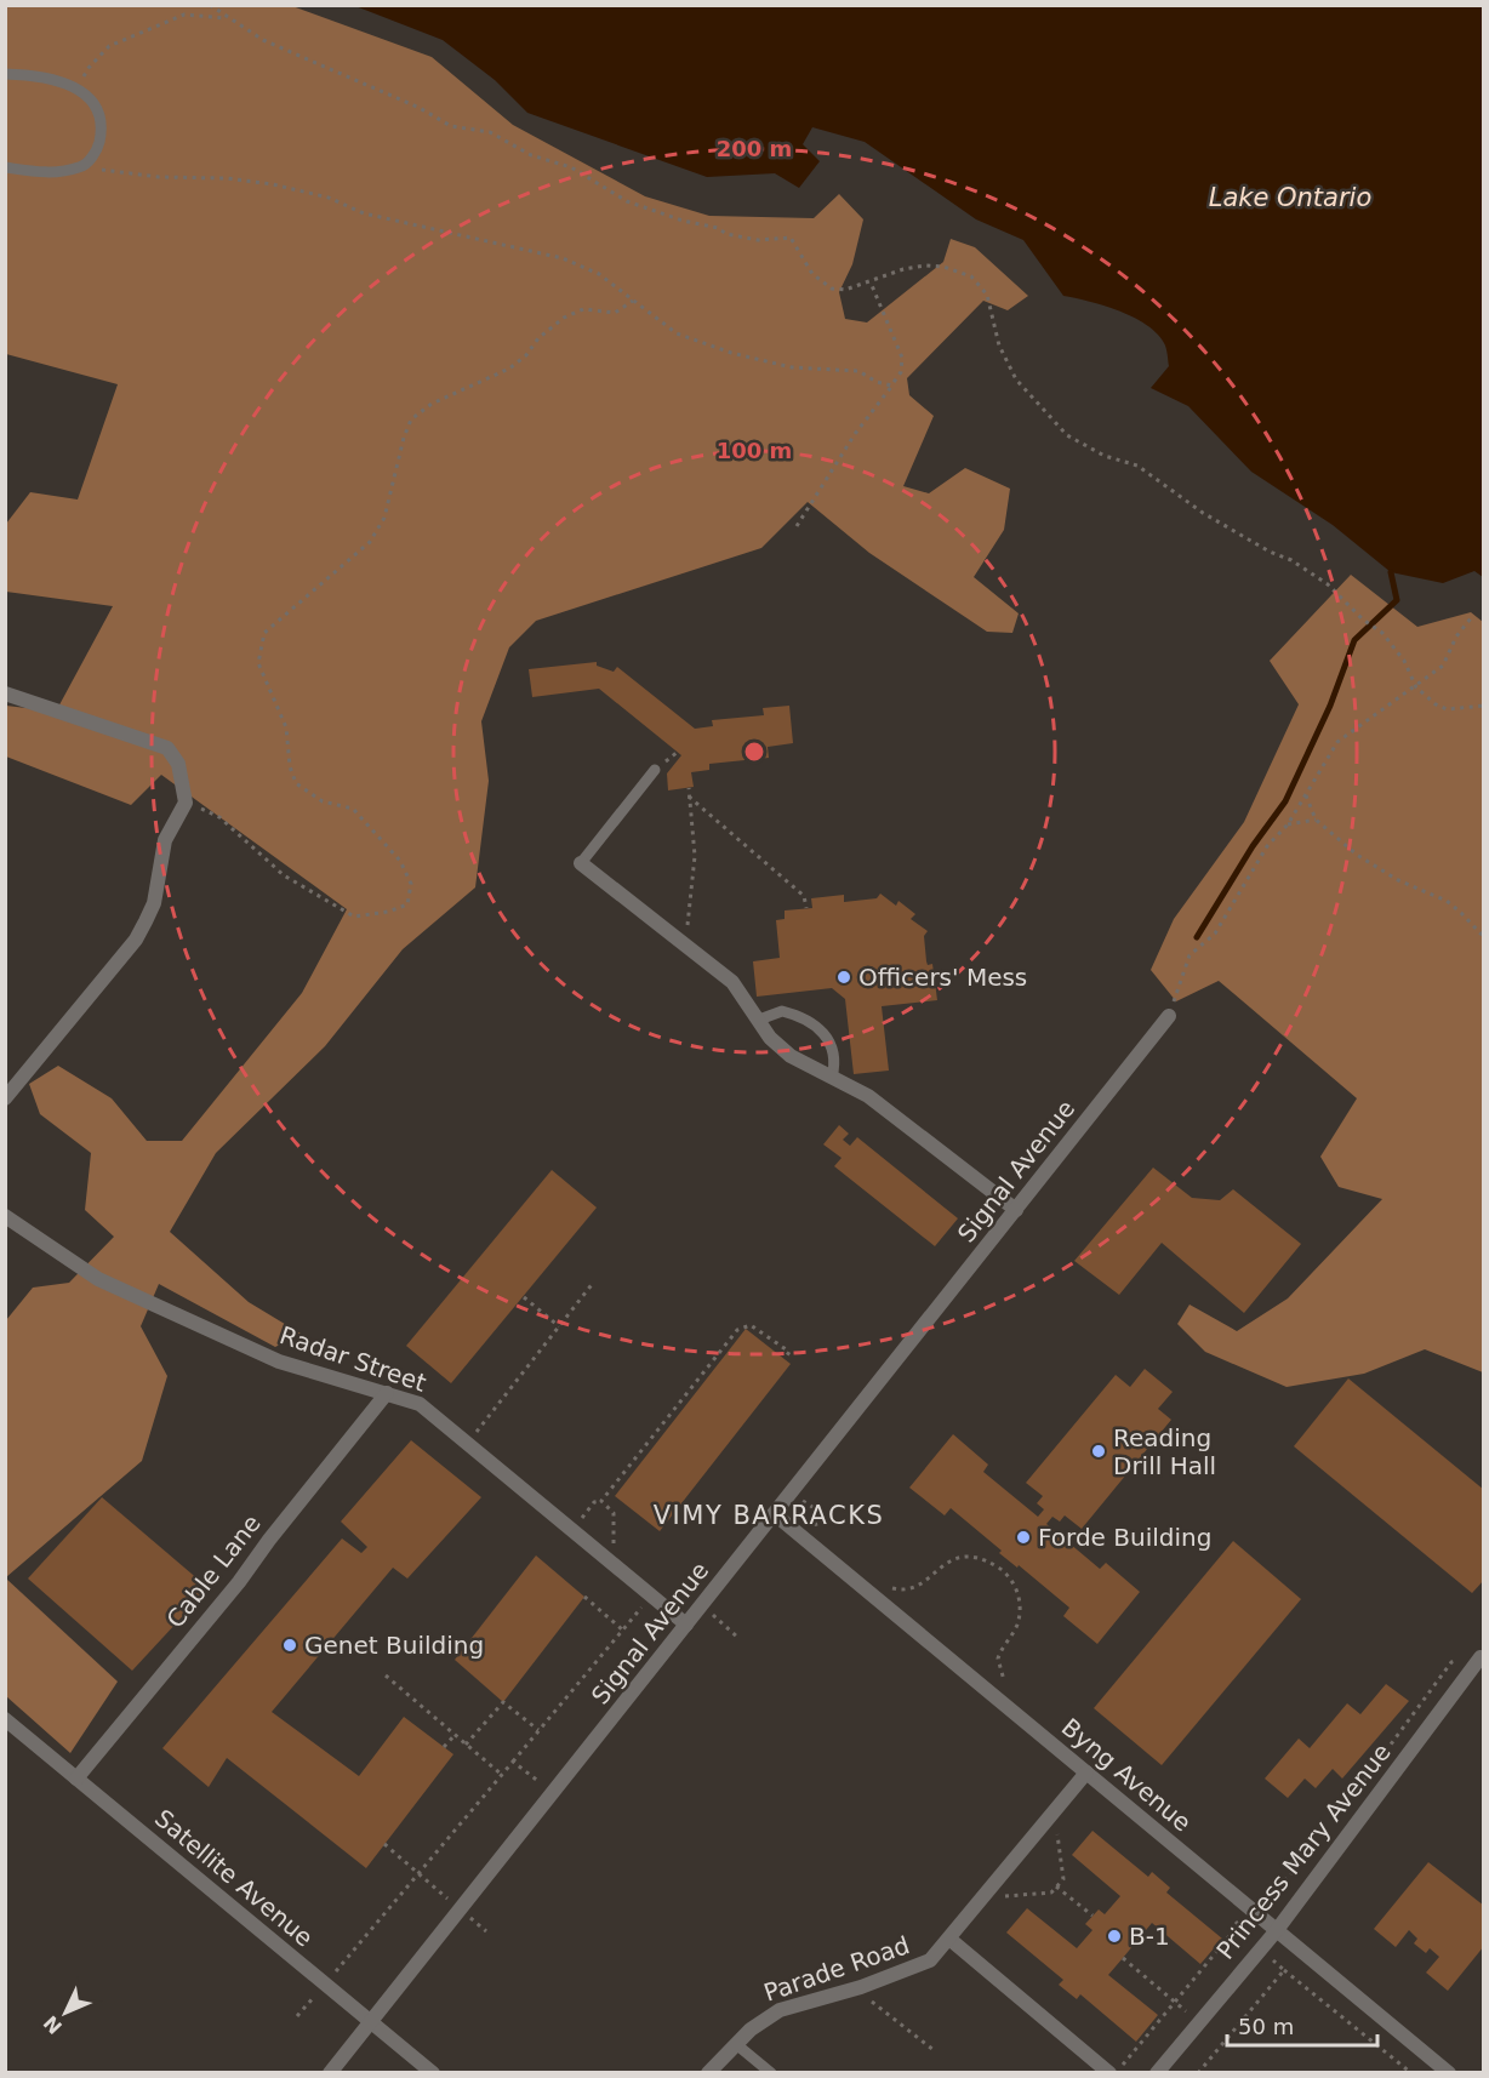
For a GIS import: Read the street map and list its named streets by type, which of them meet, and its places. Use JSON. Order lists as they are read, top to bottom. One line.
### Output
{"streets":{"street":["Signal Avenue","Radar Street","Cable Lane","Byng Avenue","Princess Mary Avenue","Satellite Avenue","Parade Road"]},"crossings":[["Signal Avenue","Radar Street"],["Signal Avenue","Byng Avenue"],["Signal Avenue","Satellite Avenue"],["Radar Street","Cable Lane"],["Cable Lane","Satellite Avenue"],["Byng Avenue","Princess Mary Avenue"],["Byng Avenue","Parade Road"]],"districts":["VIMY BARRACKS"],"water":["Lake Ontario"],"places":["Officers' Mess","Reading Drill Hall","Forde Building","Genet Building","B-1"],"scale_bar":"50 m","north":"bottom left","rings":["200 m","100 m"]}
